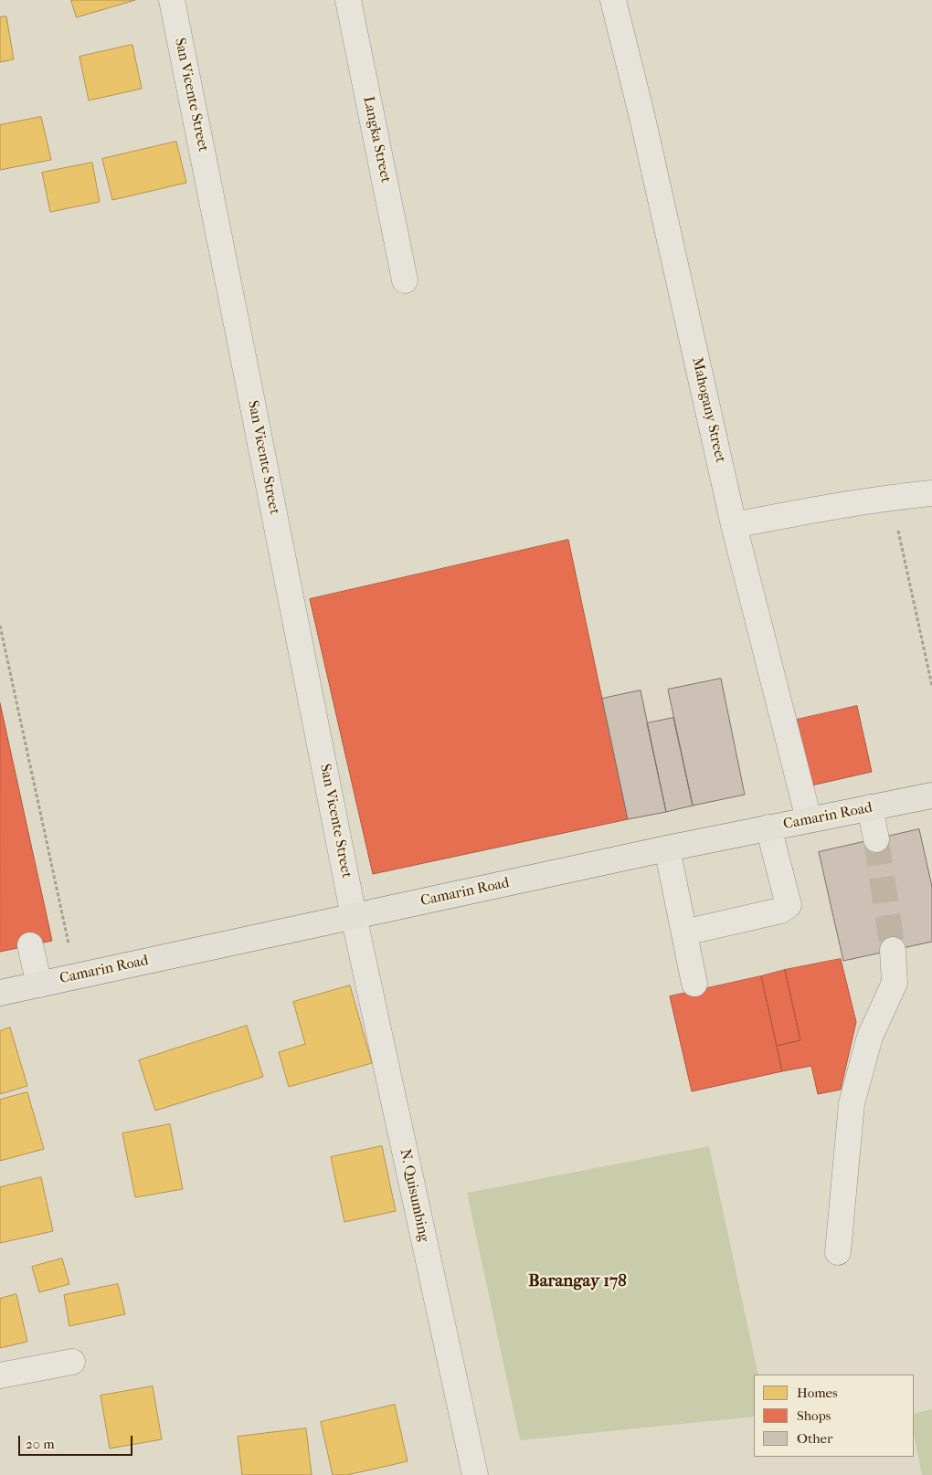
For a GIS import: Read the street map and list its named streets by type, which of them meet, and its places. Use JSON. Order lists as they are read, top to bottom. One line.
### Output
{"streets":{"main road":["Camarin Road"],"street":["San Vicente Street","Langka Street","Mahogany Street","N. Quisumbing"]},"crossings":[["San Vicente Street","Camarin Road"],["San Vicente Street","N. Quisumbing"],["Mahogany Street","Camarin Road"],["Camarin Road","N. Quisumbing"]],"districts":["Barangay 178"],"legend":["Homes","Shops","Other"],"scale_bar":"20 m"}
